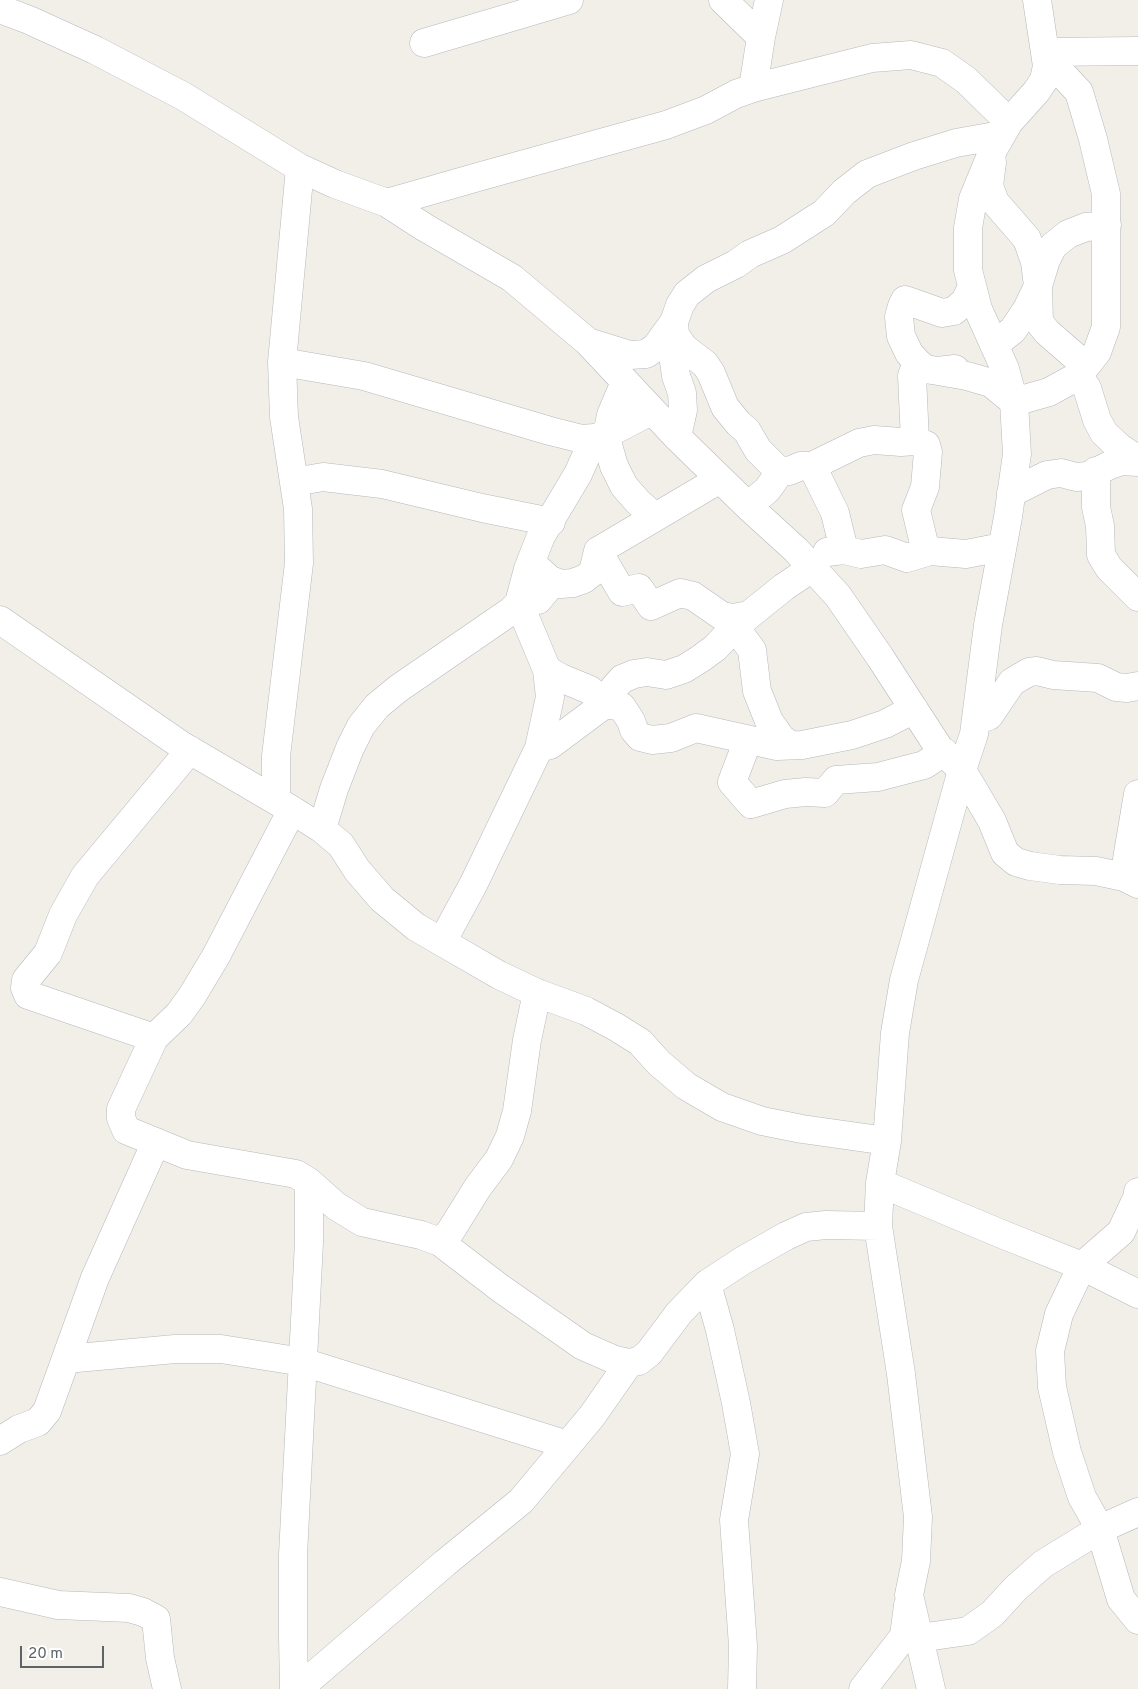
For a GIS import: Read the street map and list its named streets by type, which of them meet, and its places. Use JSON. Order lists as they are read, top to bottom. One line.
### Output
{"scale_bar":"20 m"}
